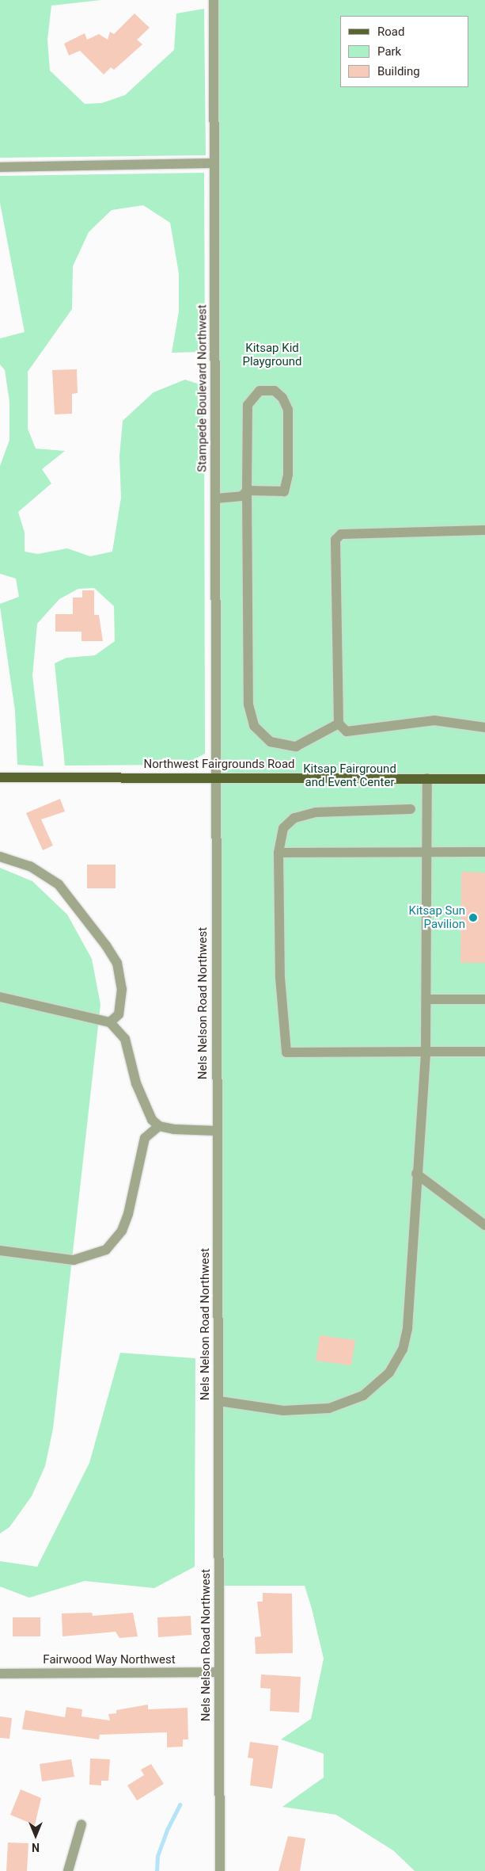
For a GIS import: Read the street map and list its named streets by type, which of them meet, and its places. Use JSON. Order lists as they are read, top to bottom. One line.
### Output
{"streets":{"main road":["Northwest Fairgrounds Road"],"street":["Stampede Boulevard Northwest","Nels Nelson Road Northwest","Fairwood Way Northwest"]},"crossings":[["Stampede Boulevard Northwest","Northwest Fairgrounds Road"],["Stampede Boulevard Northwest","Nels Nelson Road Northwest"],["Northwest Fairgrounds Road","Nels Nelson Road Northwest"],["Nels Nelson Road Northwest","Fairwood Way Northwest"]],"parks":["Kitsap Kid Playground","Kitsap Fairground and Event Center"],"places":["Kitsap Sun Pavilion"],"legend":["Road","Park","Building"],"north":"bottom"}
